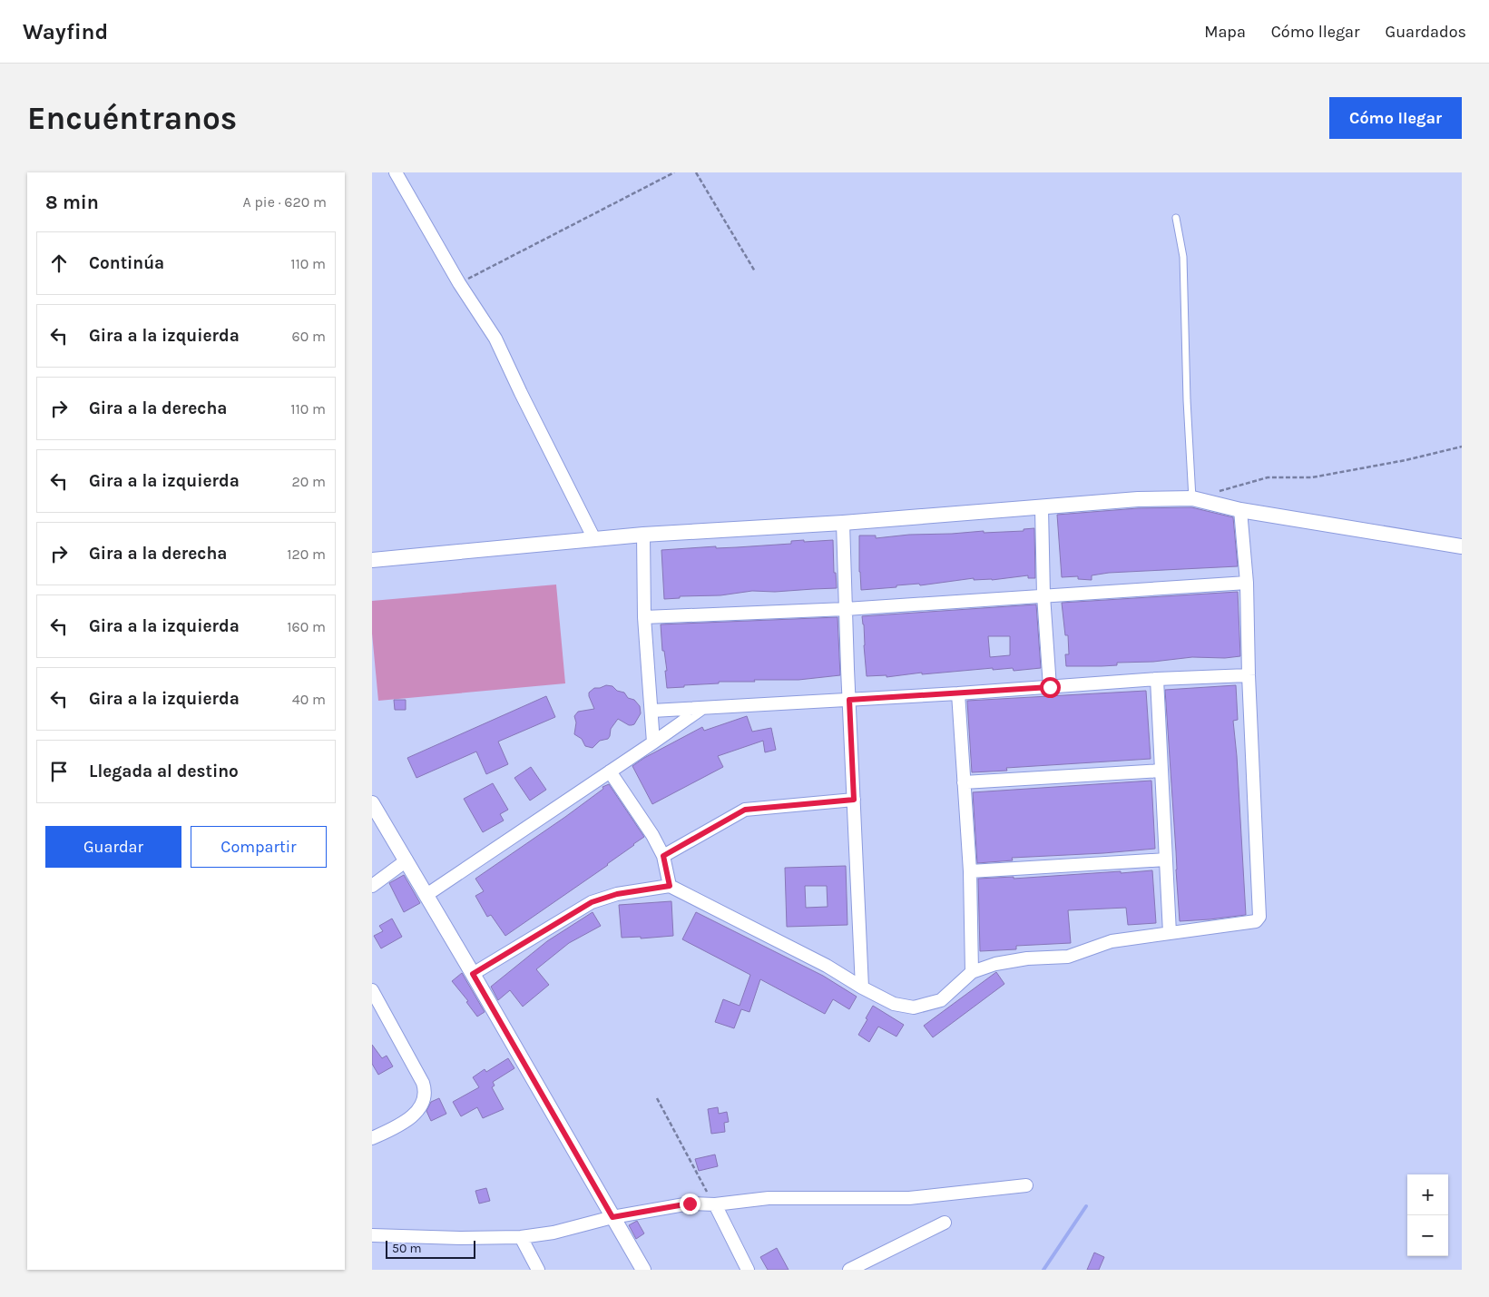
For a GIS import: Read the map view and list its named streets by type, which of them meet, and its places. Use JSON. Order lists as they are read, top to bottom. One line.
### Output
{"scale_bar":"50 m","page":{"header":"Wayfind","nav":["Mapa","Cómo llegar","Guardados"],"buttons":["Cómo llegar",["Guardar","Compartir"]],"title":"Encuéntranos","heading":["8 min","A pie · 620 m"],"list":[["Continúa","110 m"],["Gira a la izquierda","60 m"],["Gira a la derecha","110 m"],["Gira a la izquierda","20 m"],["Gira a la derecha","120 m"],["Gira a la izquierda","160 m"],["Gira a la izquierda","40 m"],"Llegada al destino"],"map_buttons":["+","−"],"scale":"50 m"}}
